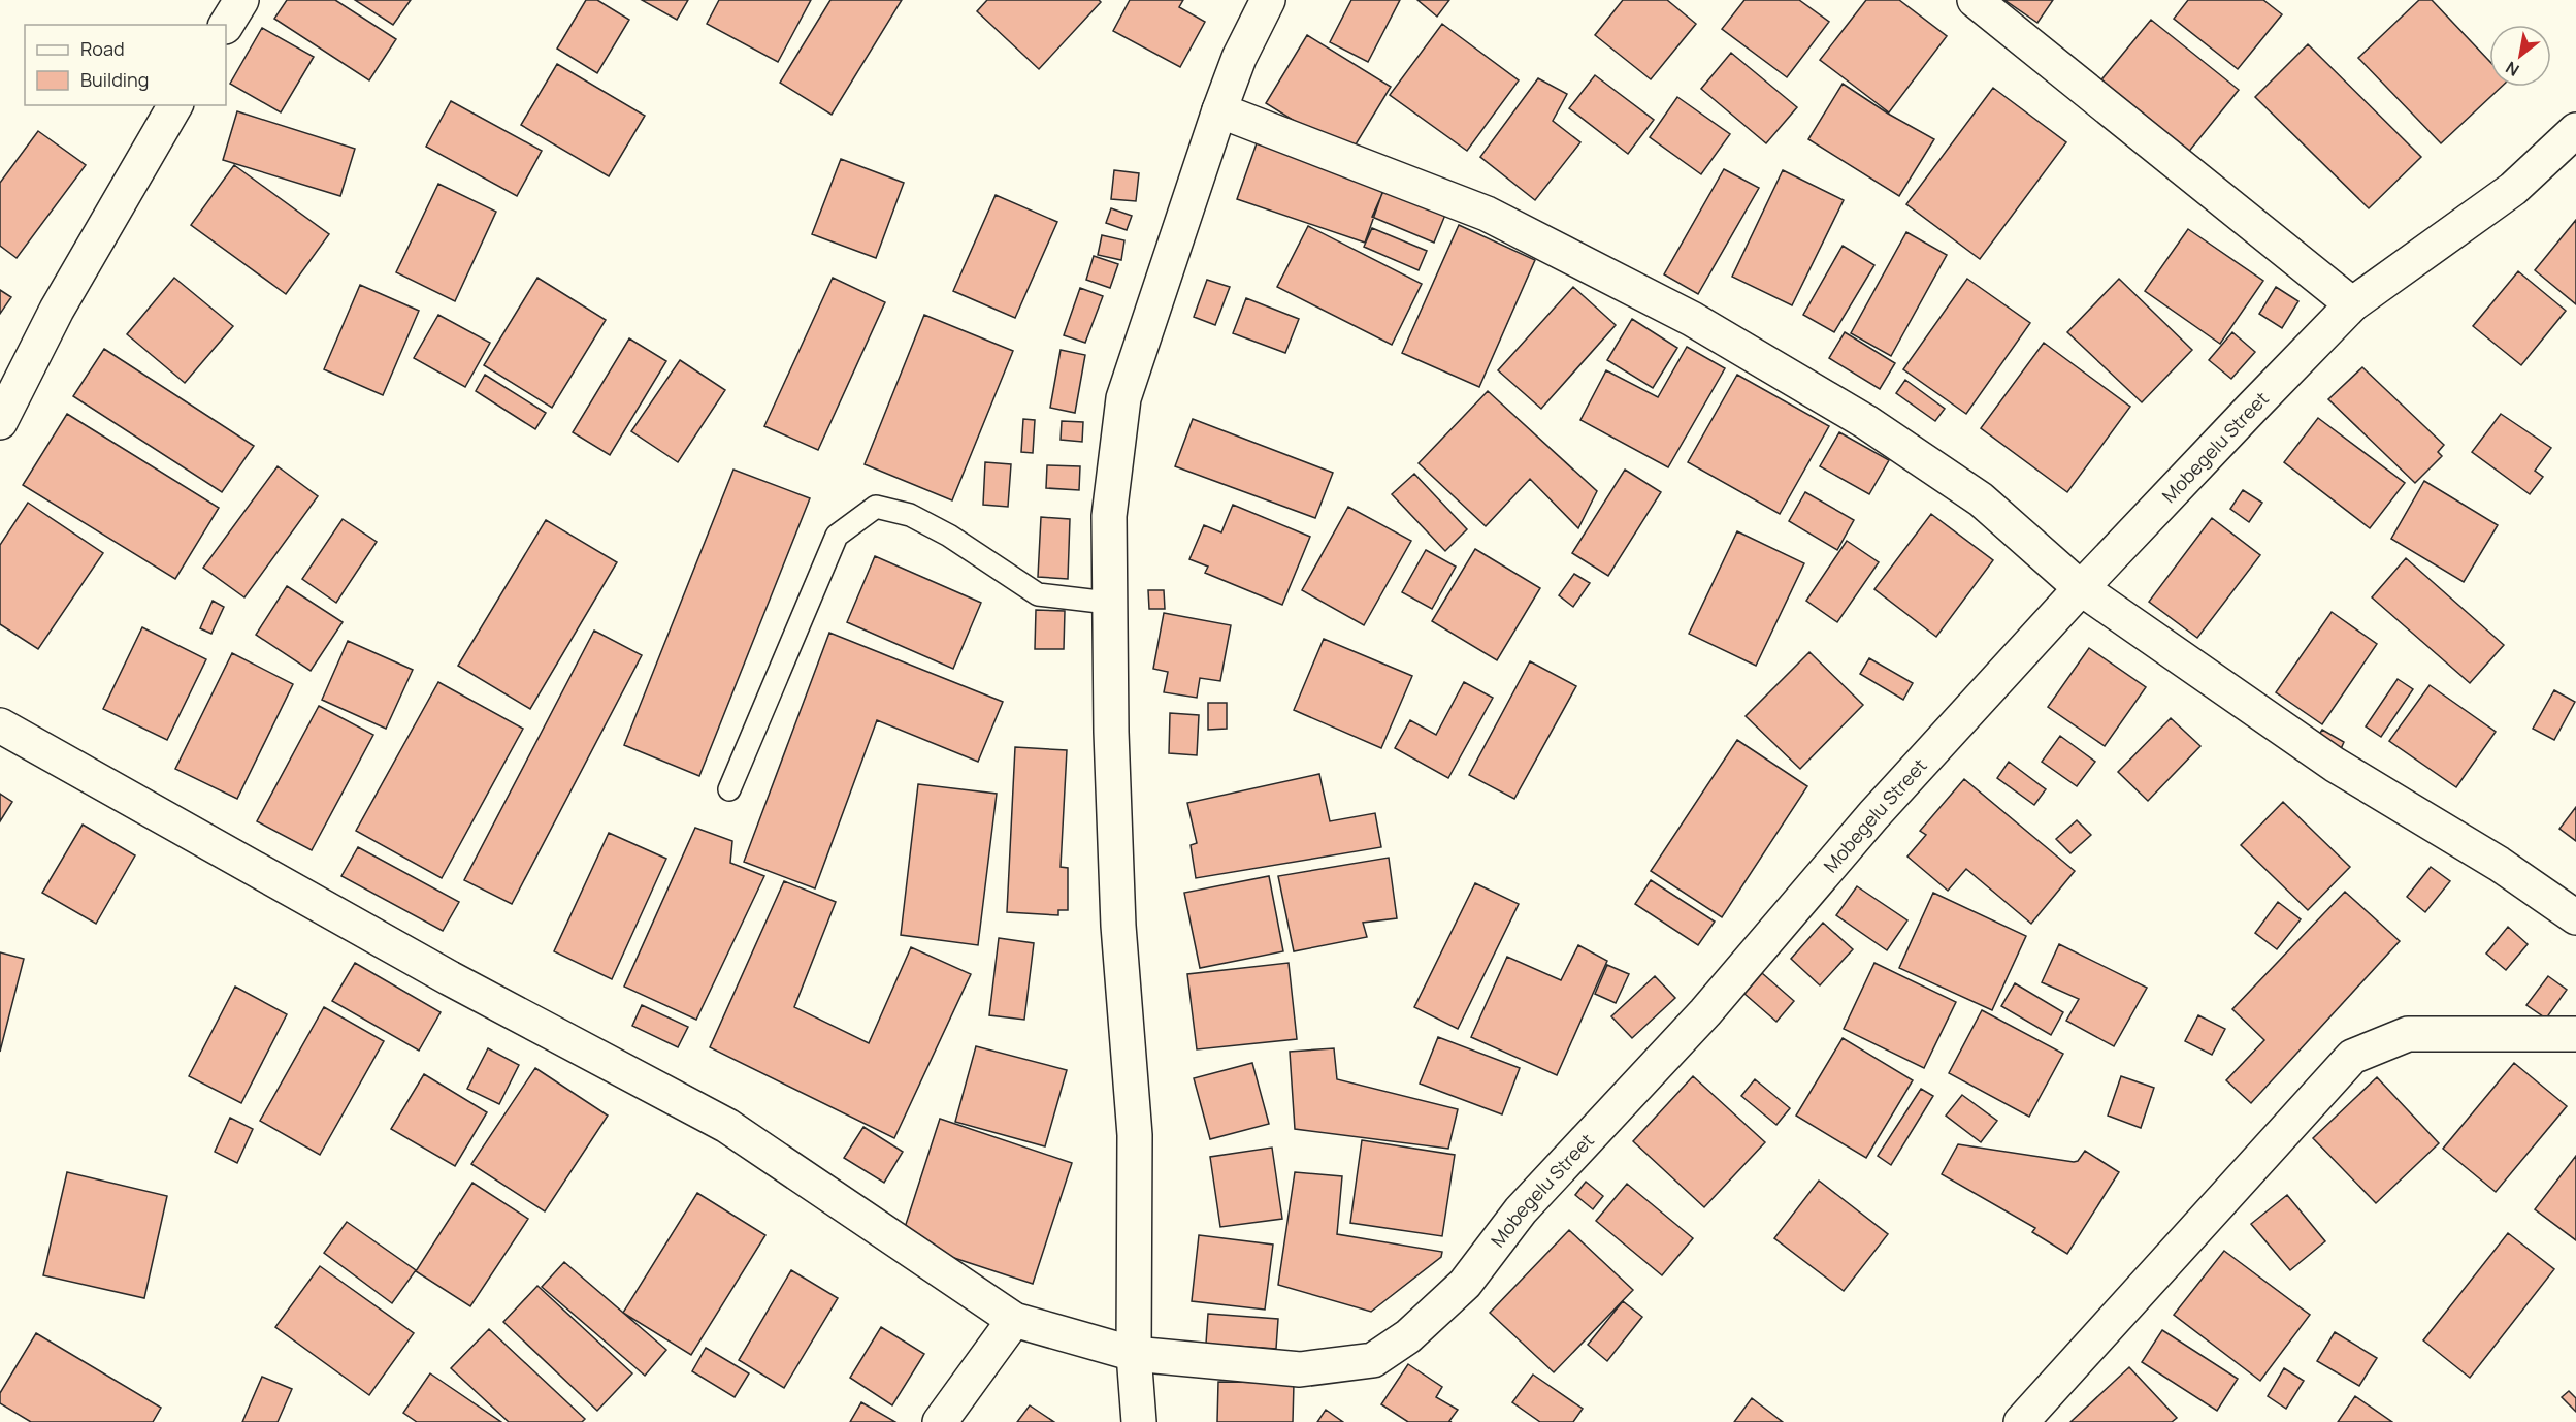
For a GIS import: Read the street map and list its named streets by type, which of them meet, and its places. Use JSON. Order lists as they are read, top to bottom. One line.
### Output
{"streets":{"street":["Mobegelu Street"]},"legend":["Road","Building"],"north":"bottom left"}
